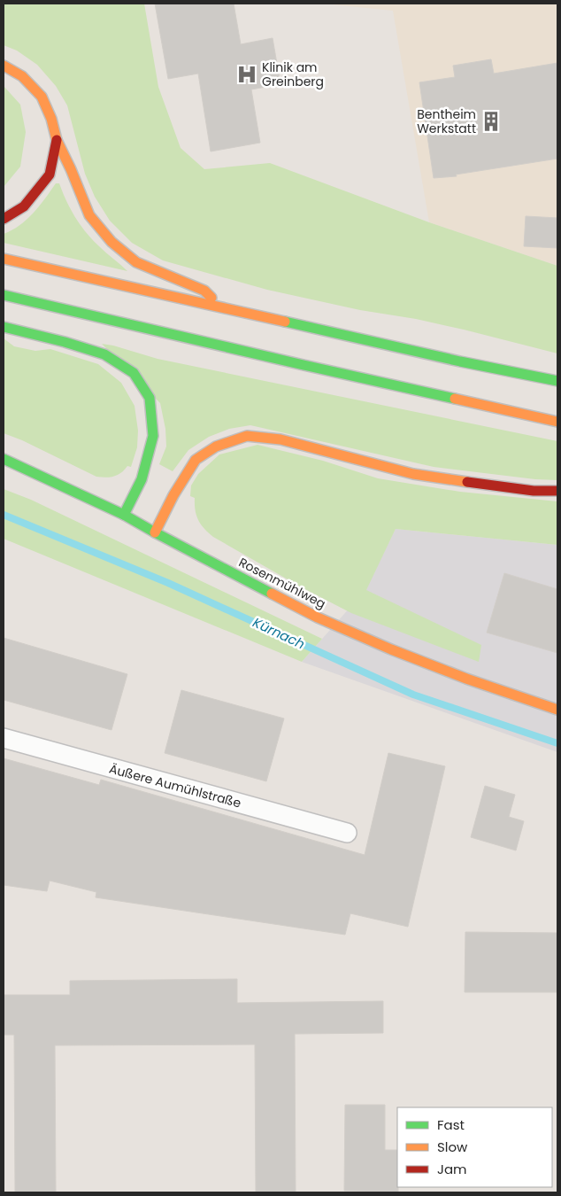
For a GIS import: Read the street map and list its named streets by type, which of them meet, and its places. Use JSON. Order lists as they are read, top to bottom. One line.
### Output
{"streets":{"main road":["Rosenmühlweg"],"street":["Äußere Aumühlstraße"]},"water":["Kürnach"],"places":{"hospital":["Klinik am Greinberg"],"building":["Bentheim Werkstatt"]},"legend":["Fast","Slow","Jam"]}
